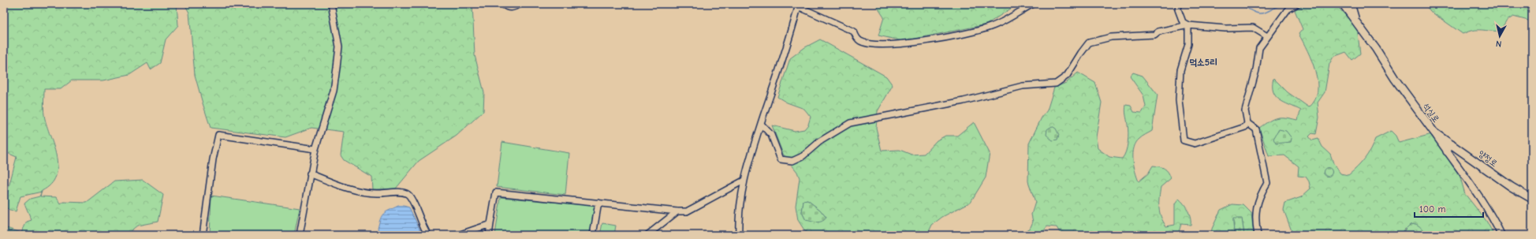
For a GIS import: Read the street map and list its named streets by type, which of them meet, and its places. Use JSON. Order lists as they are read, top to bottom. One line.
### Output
{"streets":{"main road":["석실로","양정로"]},"crossings":[["석실로","양정로"]],"districts":["덕소5리"],"scale_bar":"100 m","north":"bottom"}
